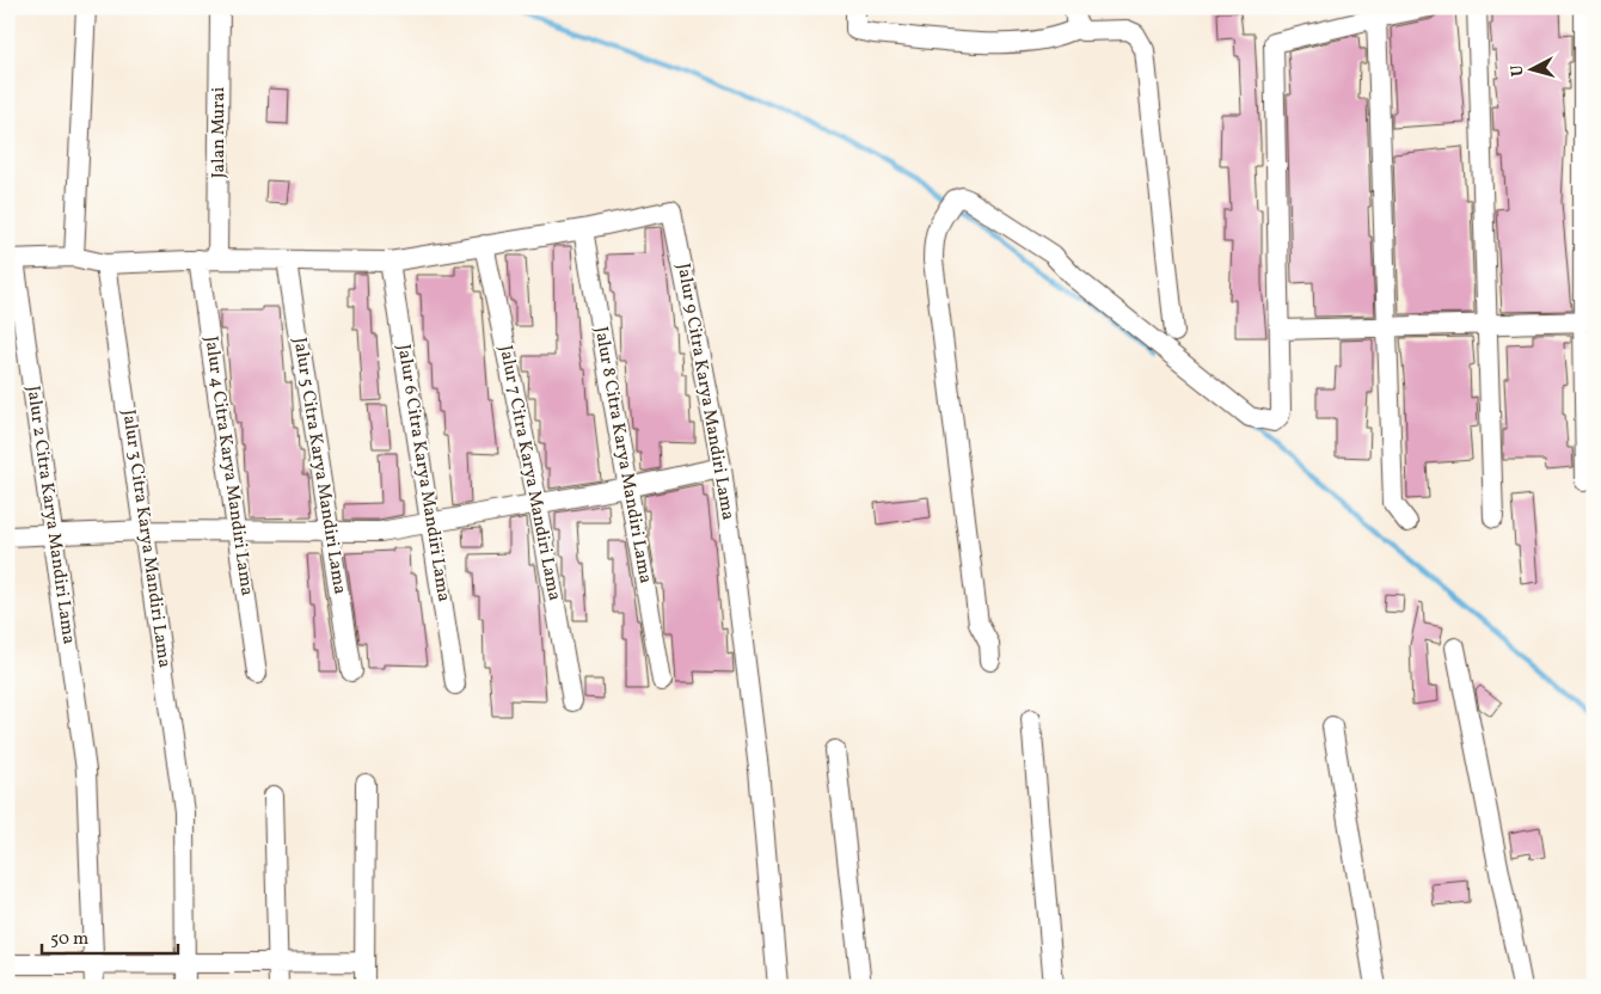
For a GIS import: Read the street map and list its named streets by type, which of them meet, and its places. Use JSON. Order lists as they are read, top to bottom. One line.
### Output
{"streets":{"street":["Jalan Murai","Jalur 9 Citra Karya Mandiri Lama","Jalur 8 Citra Karya Mandiri Lama","Jalur 4 Citra Karya Mandiri Lama","Jalur 5 Citra Karya Mandiri Lama","Jalur 6 Citra Karya Mandiri Lama","Jalur 7 Citra Karya Mandiri Lama","Jalur 2 Citra Karya Mandiri Lama","Jalur 3 Citra Karya Mandiri Lama"]},"crossings":[["Jalan Murai","Jalur 4 Citra Karya Mandiri Lama"],["Jalur 9 Citra Karya Mandiri Lama","Jalur 8 Citra Karya Mandiri Lama"]],"scale_bar":"50 m","north":"left"}
